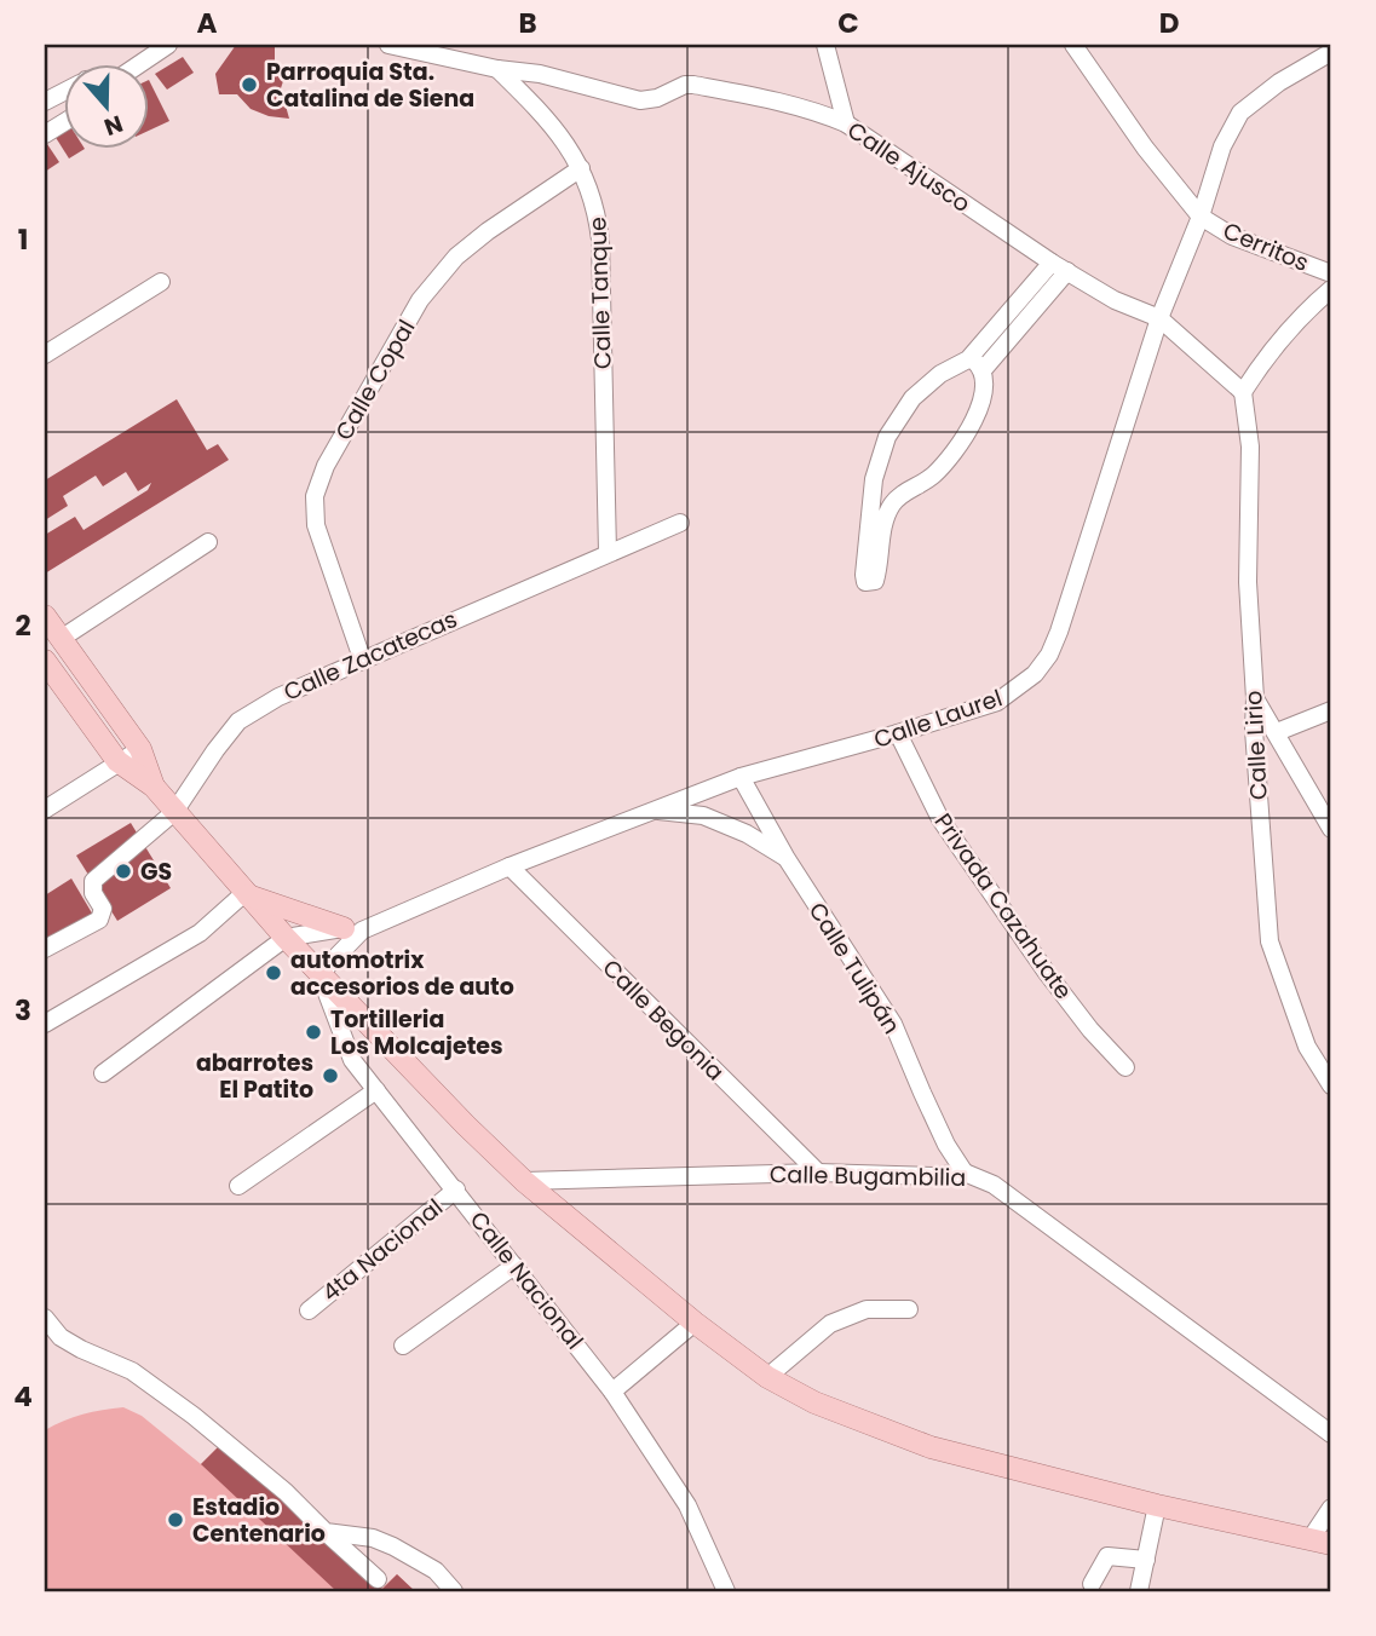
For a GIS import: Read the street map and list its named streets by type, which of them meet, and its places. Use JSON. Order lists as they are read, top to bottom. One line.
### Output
{"streets":{"street":["Calle Ajusco","Cerritos","Calle Tanque","Calle Copal","Calle Zacatecas","Calle Laurel","Calle Lirio","Privada Cazahuate","Calle Tulipán","Calle Begonia","Calle Bugambilia","4ta Nacional","Calle Nacional"]},"crossings":[["Calle Ajusco","Calle Tanque"],["Calle Ajusco","Calle Laurel"],["Calle Ajusco","Calle Lirio"],["Cerritos","Calle Laurel"],["Calle Tanque","Calle Copal"],["Calle Tanque","Calle Zacatecas"],["Calle Copal","Calle Zacatecas"],["Calle Laurel","Privada Cazahuate"],["Calle Laurel","Calle Tulipán"],["Calle Laurel","Calle Begonia"],["Calle Laurel","Calle Nacional"],["Calle Tulipán","Calle Bugambilia"],["Calle Begonia","Calle Bugambilia"],["4ta Nacional","Calle Nacional"]],"places":["Parroquia Sta. Catalina de Siena","GS","automotrix accesorios de auto","Tortilleria Los Molcajetes","abarrotes El Patito","Estadio Centenario"],"north":"bottom","grid":{"columns":["A","B","C","D"],"rows":["1","2","3","4"]}}
